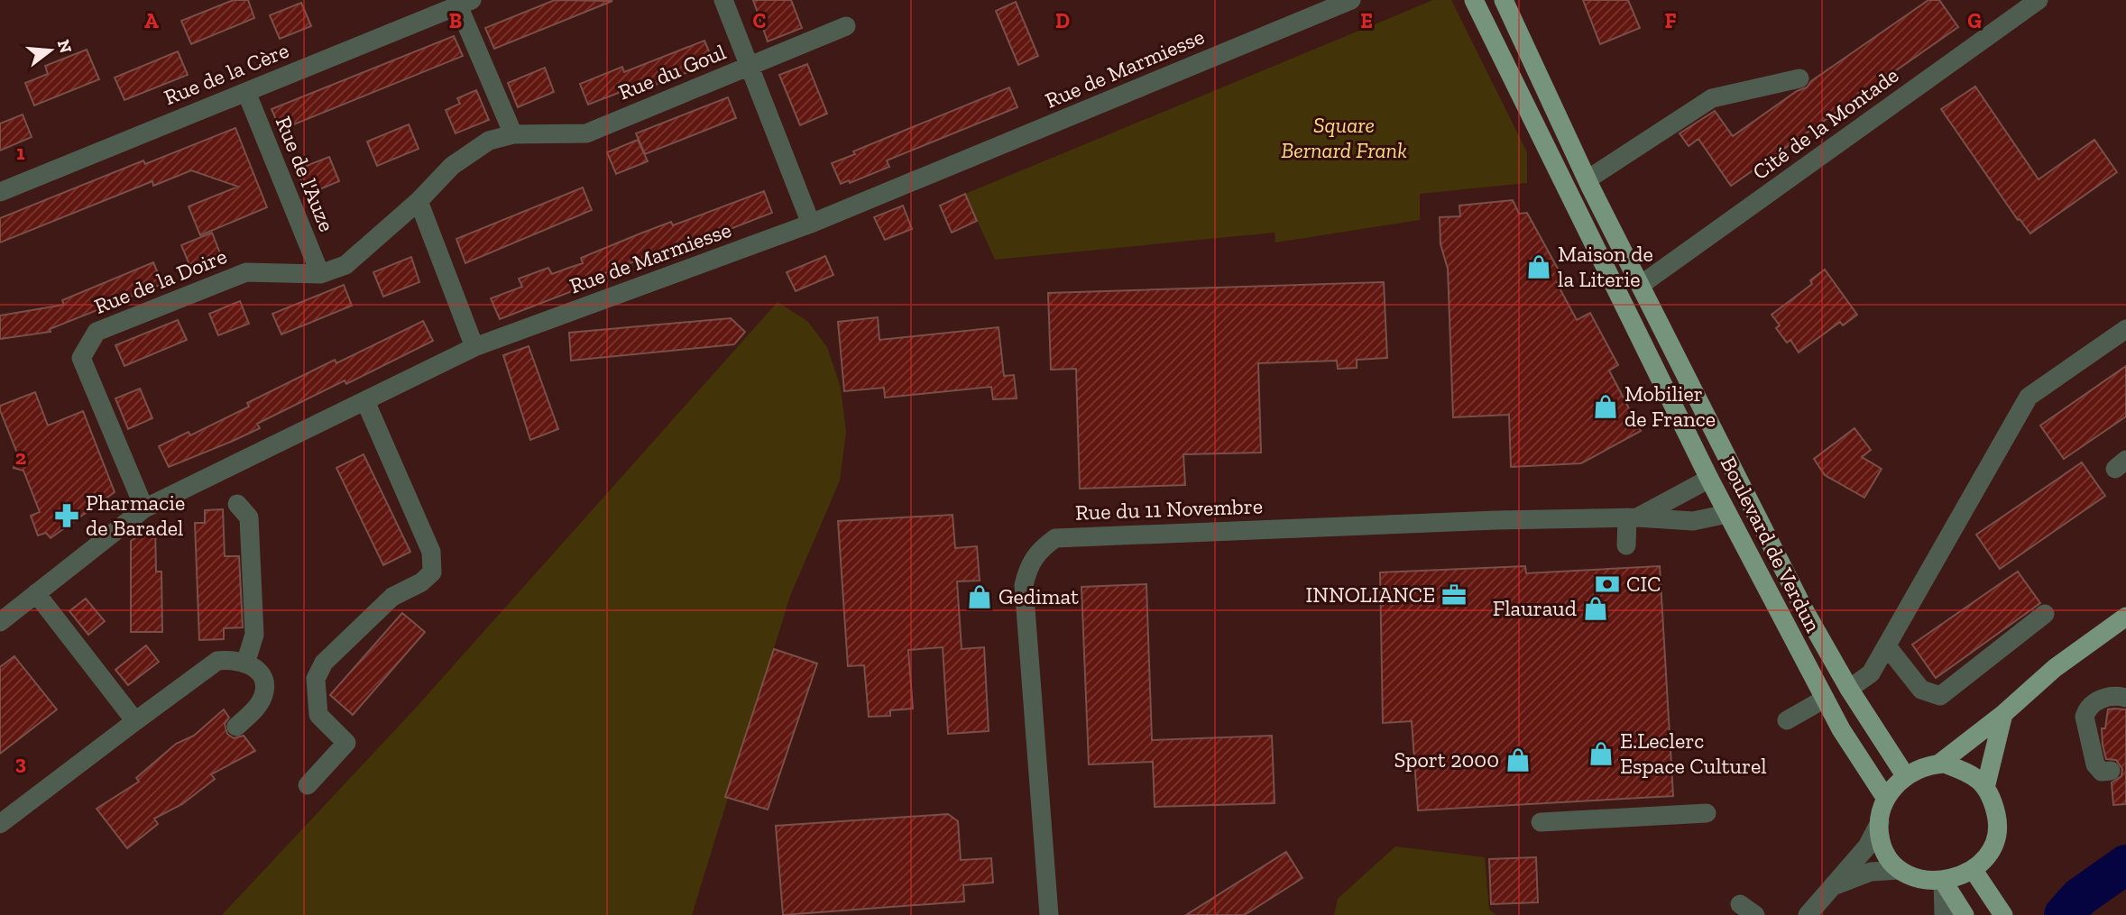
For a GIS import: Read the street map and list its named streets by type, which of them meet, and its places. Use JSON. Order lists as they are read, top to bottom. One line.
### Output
{"streets":{"main road":["Boulevard de Verdun"],"street":["Rue de Marmiesse","Rue du Goul","Rue de la Cère","Cité de la Montade","Rue de l'Auze","Rue de la Doire","Rue du 11 Novembre"]},"crossings":[["Rue de Marmiesse","Rue de la Doire"],["Rue de la Cère","Rue de l'Auze"],["Cité de la Montade","Boulevard de Verdun"],["Rue de l'Auze","Rue de la Doire"],["Rue du 11 Novembre","Boulevard de Verdun"]],"parks":["Square Bernard Frank"],"places":{"shop":["Maison de la Literie","Mobilier de France","Gedimat","Flauraud","E.Leclerc Espace Culturel","Sport 2000"],"pharmacy":["Pharmacie de Baradel"],"bank":["CIC"],"office":["INNOLIANCE"]},"north":"right","grid":{"columns":["A","B","C","D","E","F","G"],"rows":["1","2","3"]}}
